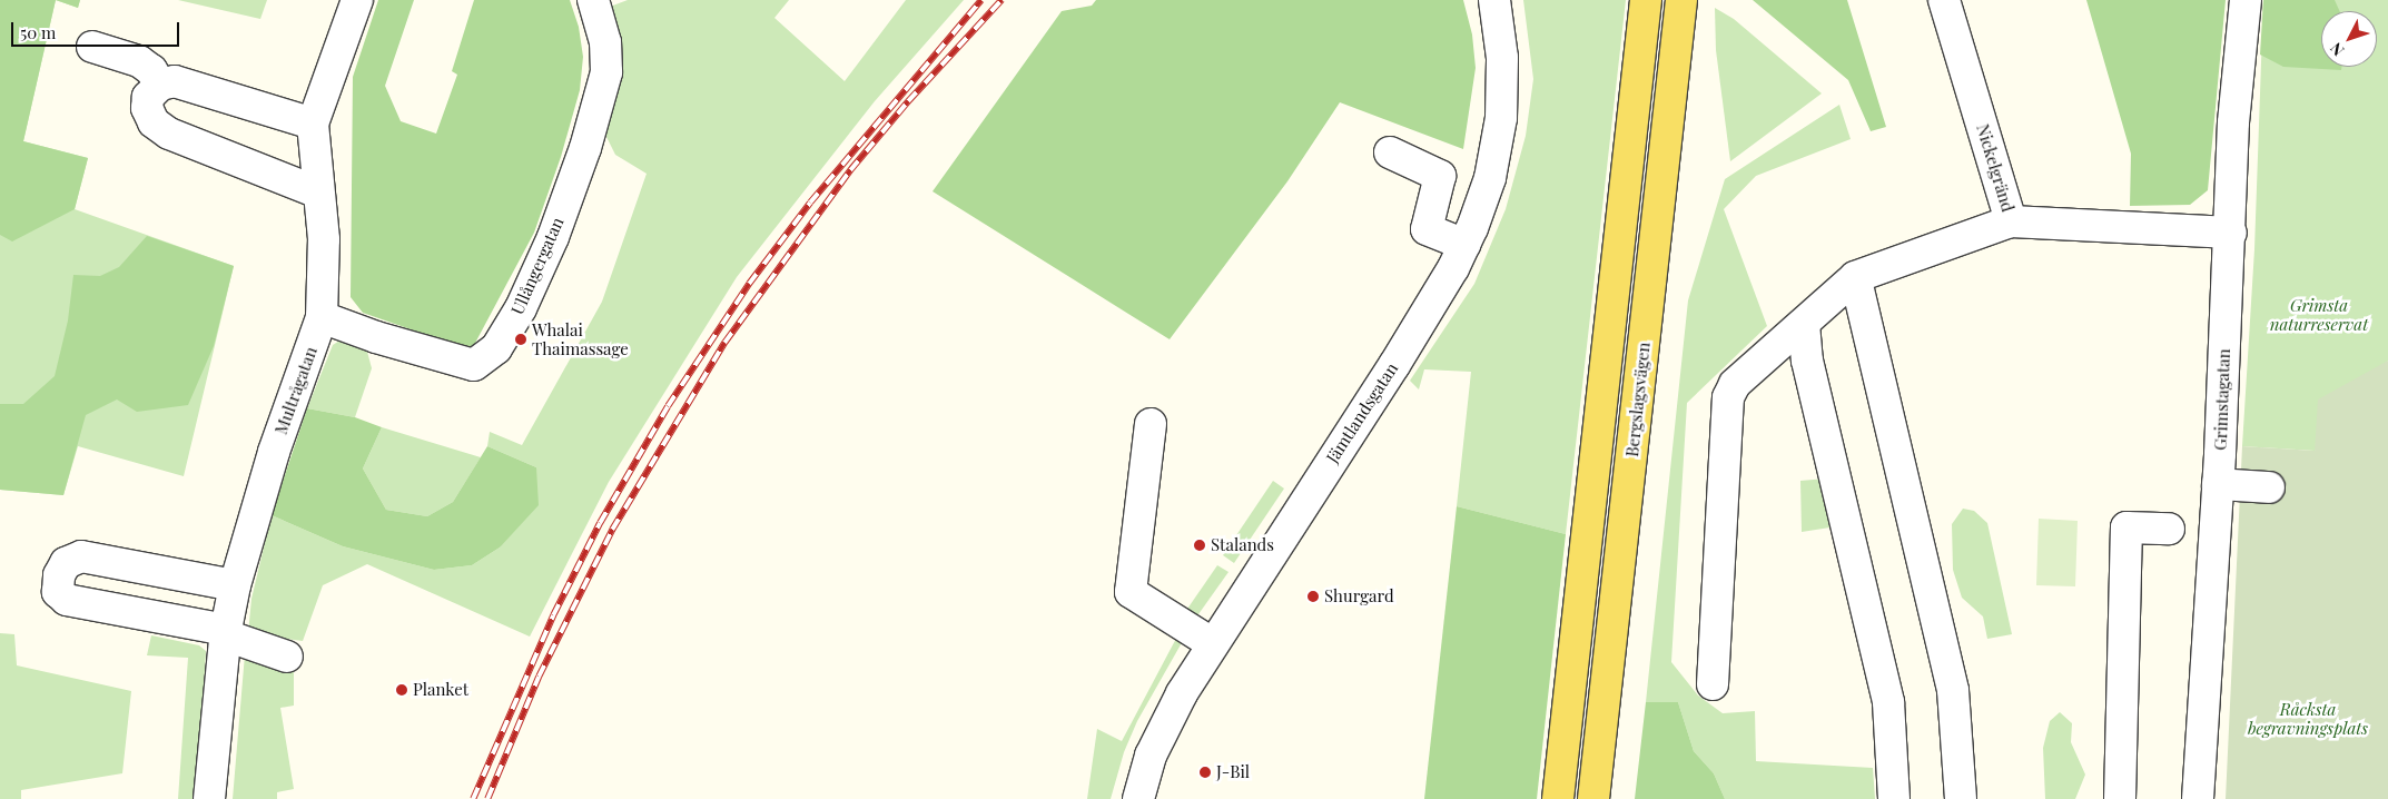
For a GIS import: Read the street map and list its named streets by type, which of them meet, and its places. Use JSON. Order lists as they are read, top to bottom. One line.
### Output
{"streets":{"main road":["Bergslagsvägen"],"street":["Nickelgränd","Ullångergatan","Multrågatan","Grimstagatan","Jämtlandsgatan"]},"crossings":[["Nickelgränd","Grimstagatan"],["Ullångergatan","Multrågatan"]],"parks":["Grimsta naturreservat","Råcksta begravningsplats"],"places":["Whalai Thaimassage","Stalands","Shurgard","Planket","J-Bil"],"scale_bar":"50 m","north":"bottom left"}
